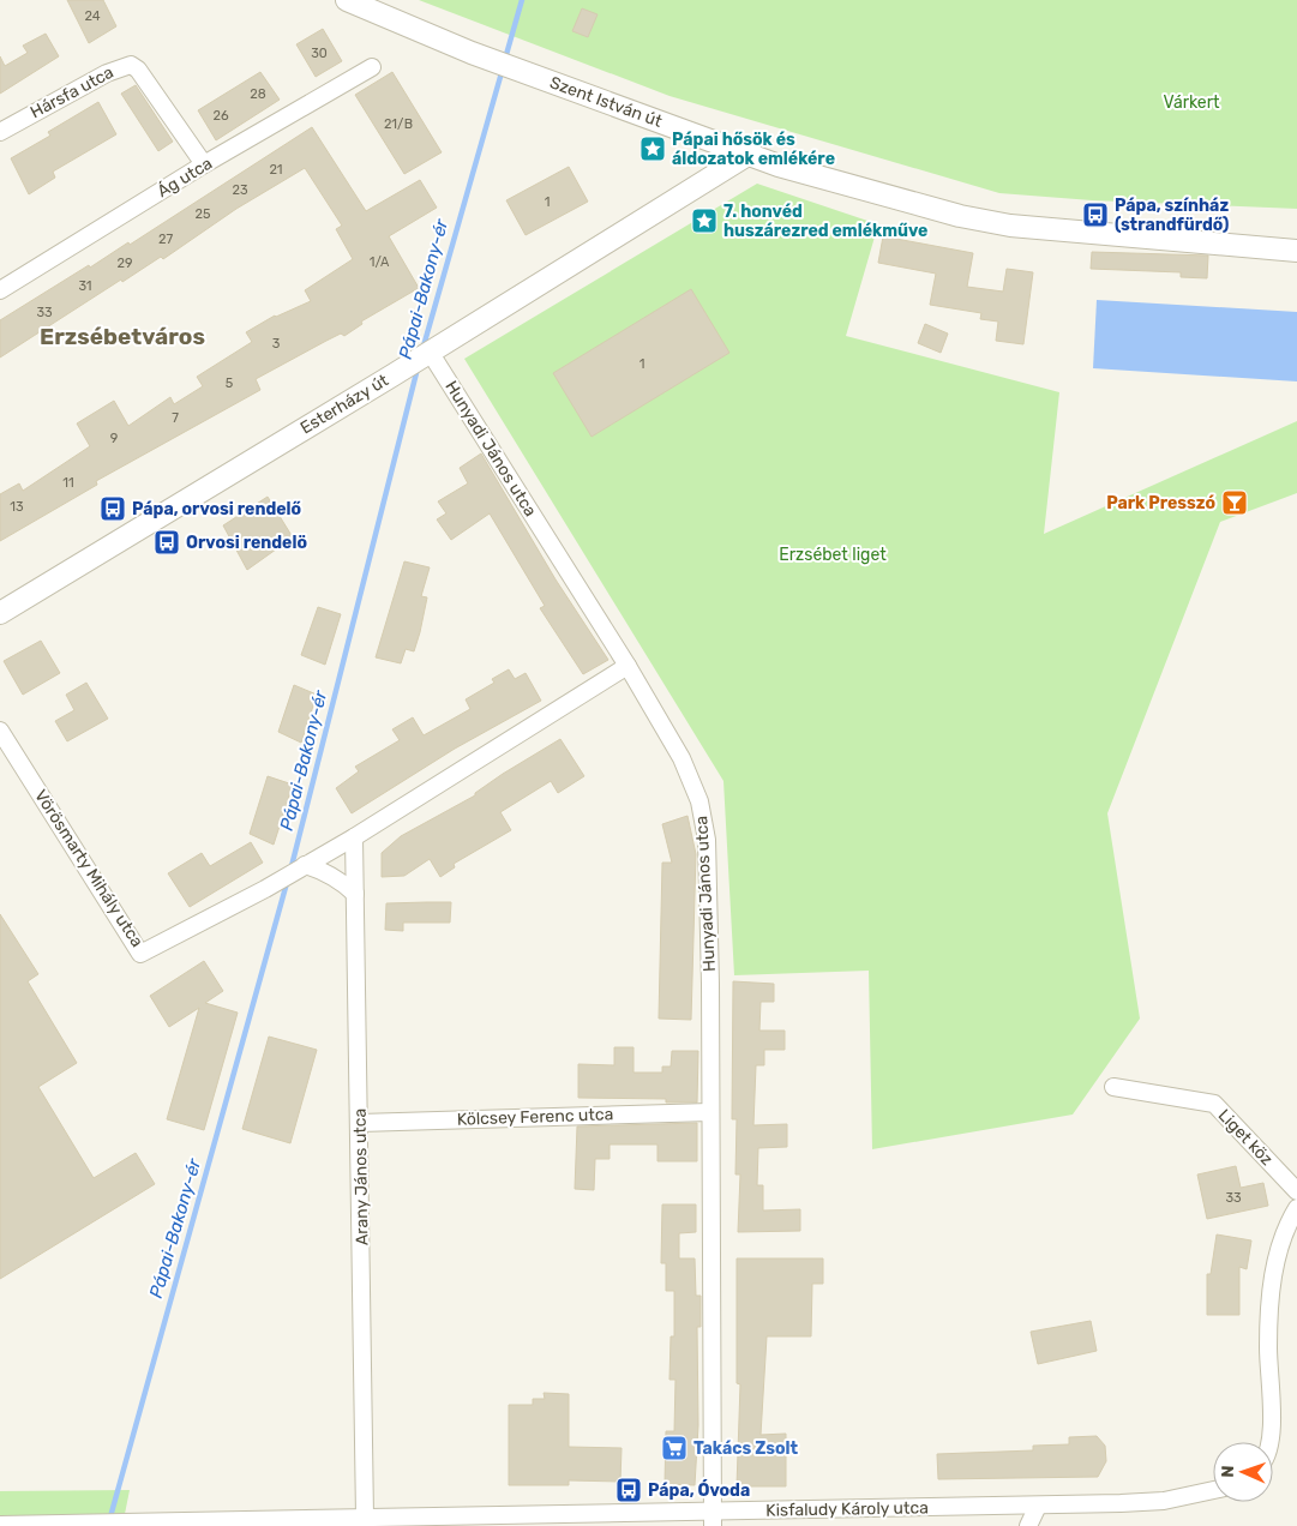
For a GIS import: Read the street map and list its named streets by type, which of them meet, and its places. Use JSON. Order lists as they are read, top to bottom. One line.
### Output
{"streets":{"street":["Hársfa utca","Szent István út","Ág utca","Esterházy út","Hunyadi János utca","Vörösmarty Mihály utca","Kölcsey Ferenc utca","Liget köz","Arany János utca","Kisfaludy Károly utca"]},"crossings":[["Hársfa utca","Ág utca"],["Szent István út","Esterházy út"],["Esterházy út","Hunyadi János utca"],["Hunyadi János utca","Kölcsey Ferenc utca"],["Hunyadi János utca","Kisfaludy Károly utca"],["Kölcsey Ferenc utca","Arany János utca"],["Arany János utca","Kisfaludy Károly utca"]],"districts":["Erzsébetváros"],"water":["Pápai-Bakony-ér"],"parks":["Várkert","Erzsébet liget"],"places":{"place":["Pápai hősök és áldozatok emlékére","7. honvéd huszárezred emlékműve"],"bus stop":["Pápa, színház (strandfürdő)","Pápa, orvosi rendelő","Orvosi rendelö","Pápa, Óvoda"],"bar":["Park Presszó"],"supermarket":["Takács Zsolt"]},"house_numbers":["24","30","28","26","21/B","21","23","1","25","27","1/A","29","31","33","3","1","5","7","9","11","13","33"],"north":"left"}
